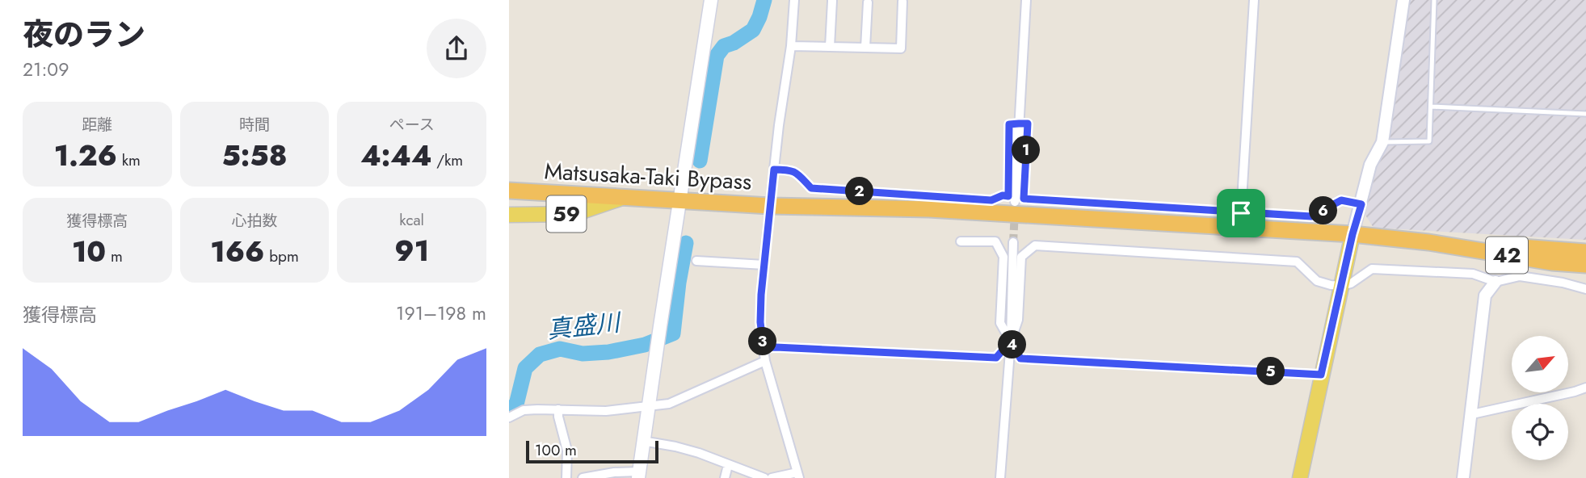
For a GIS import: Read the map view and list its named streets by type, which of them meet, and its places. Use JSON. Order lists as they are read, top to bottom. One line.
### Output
{"streets":{"highway":["Matsusaka-Taki Bypass","42"],"main road":["59"]},"crossings":[["Matsusaka-Taki Bypass","59"]],"water":["真盛川"],"scale_bar":"100 m","north":"top right","page":{"heading":["夜のラン","21:09"],"stats":[["距離","1.26 km"],["時間","5:58"],["ペース","4:44 /km"],["獲得標高","10 m"],["心拍数","166 bpm"],["kcal","91"]],"pins":["1","2","6","3","4","5"],"chart":["獲得標高","191–198 m"],"scale":"100 m"}}
